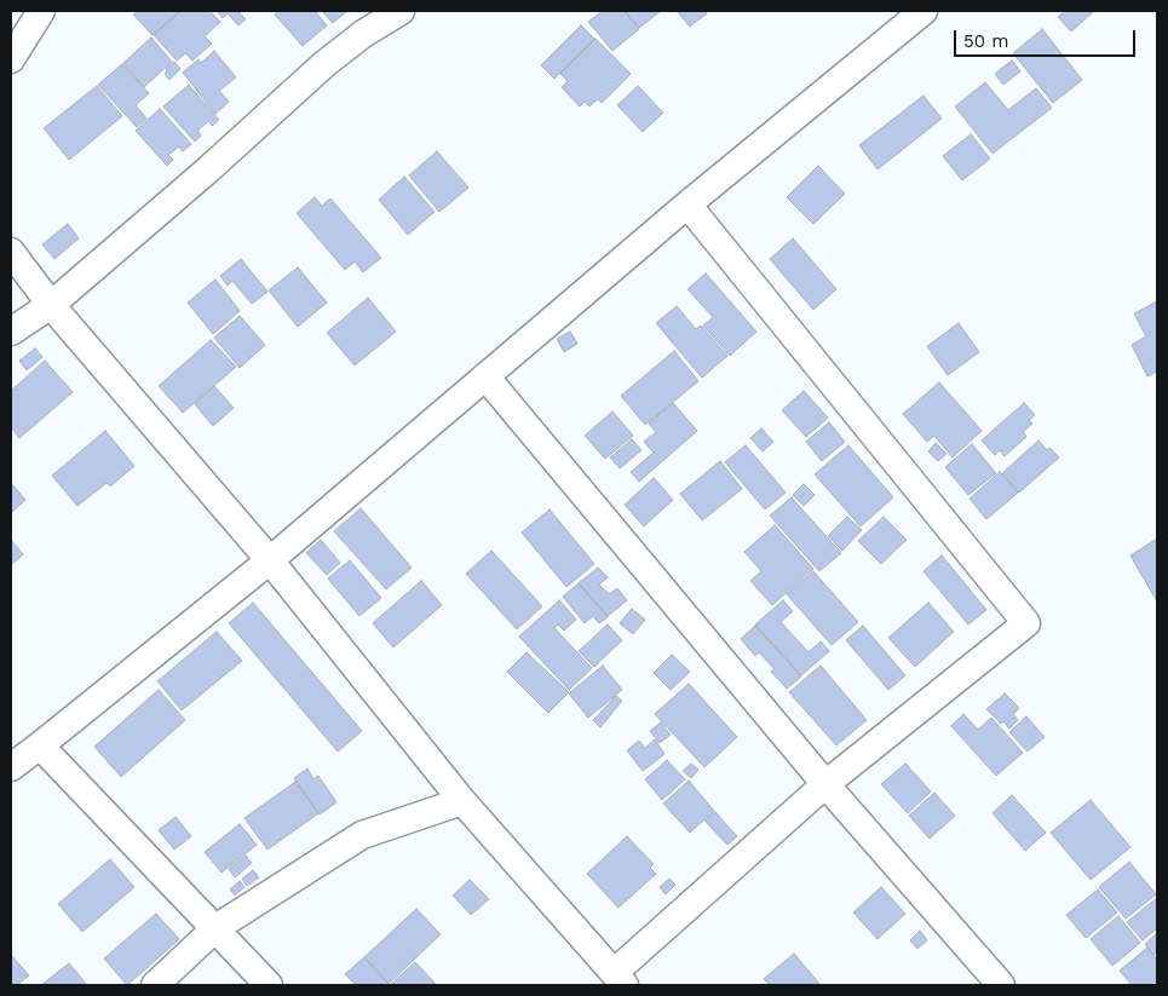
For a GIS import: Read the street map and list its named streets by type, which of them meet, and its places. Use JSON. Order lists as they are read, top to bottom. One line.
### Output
{"scale_bar":"50 m"}
